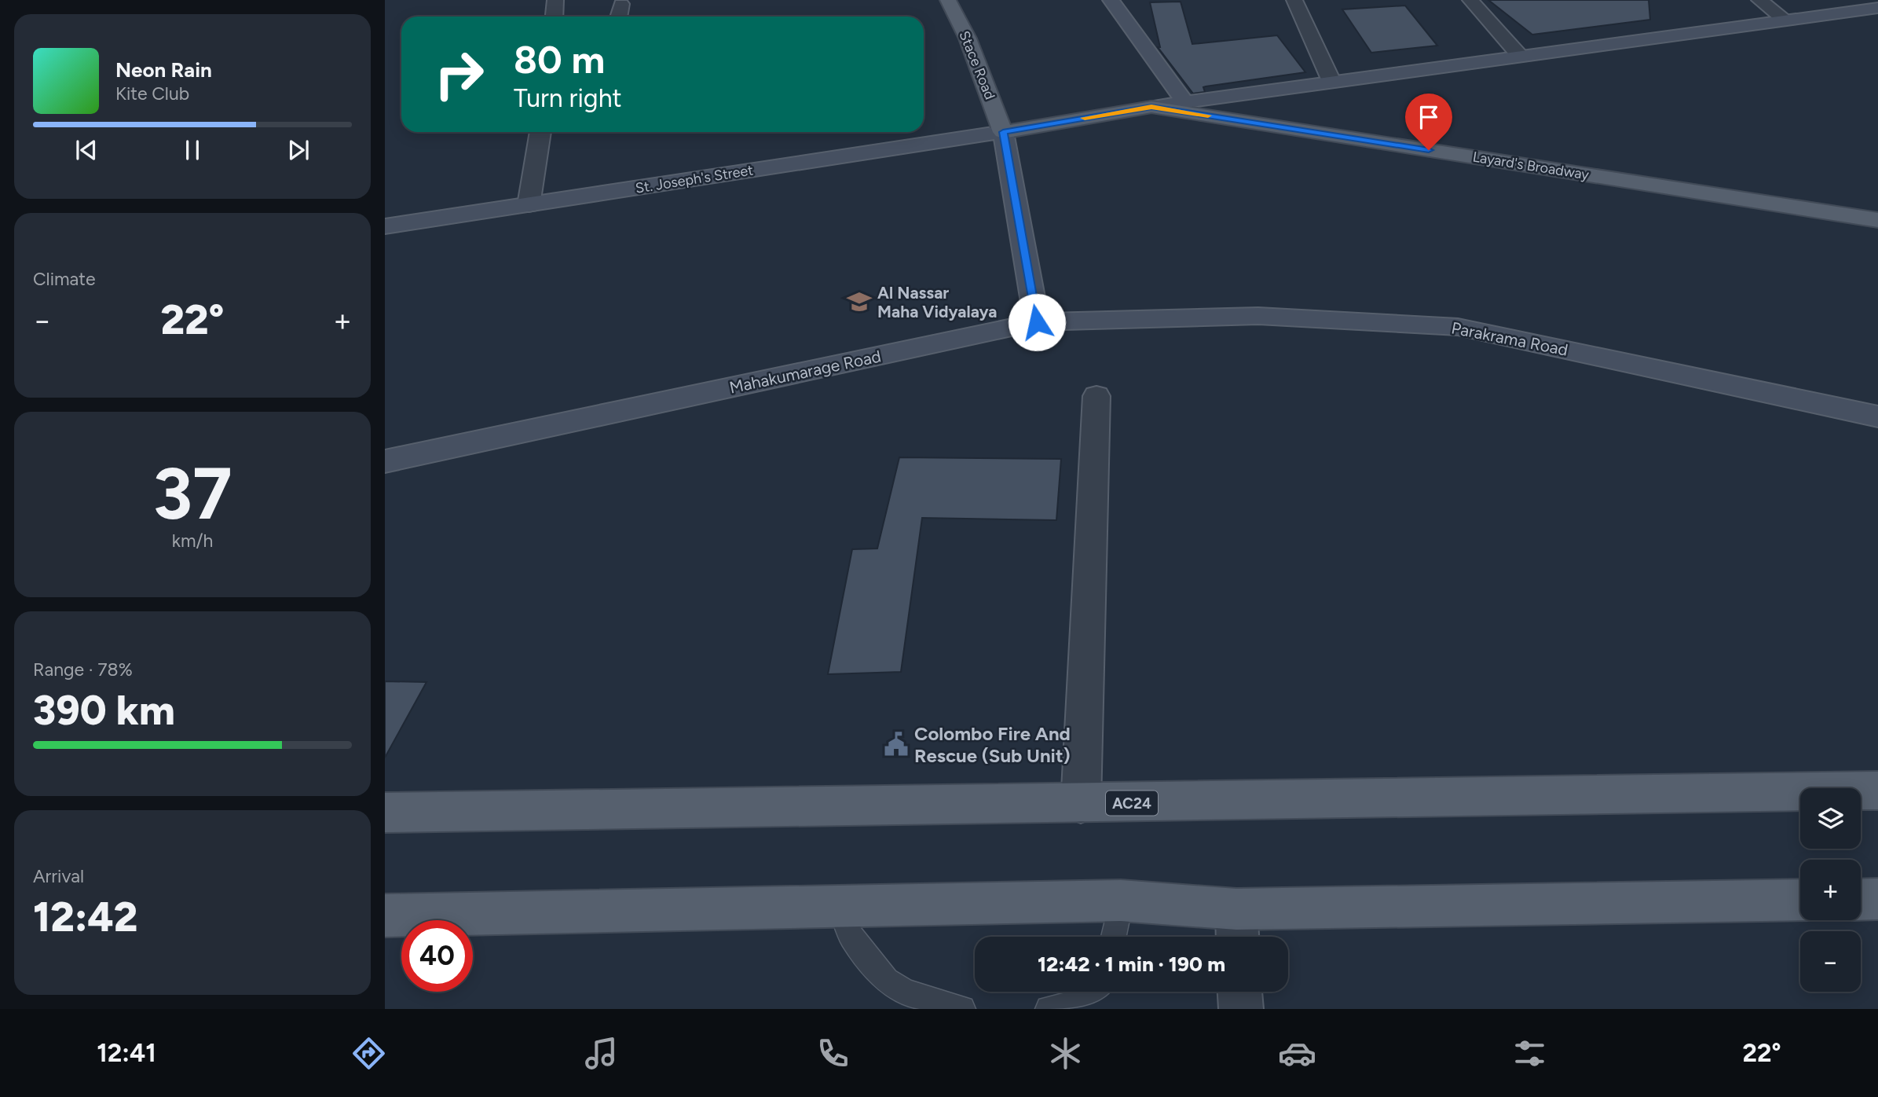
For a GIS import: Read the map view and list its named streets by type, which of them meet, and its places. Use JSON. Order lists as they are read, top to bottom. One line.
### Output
{"streets":{"main road":["Stace Road","Layard's Broadway","AC24"],"street":["St. Joseph's Street","Parakrama Road","Mahakumarage Road"]},"crossings":[["Stace Road","Layard's Broadway"],["Stace Road","St. Joseph's Street"],["Layard's Broadway","St. Joseph's Street"],["Parakrama Road","Mahakumarage Road"]],"places":{"school or university":["Al Nassar Maha Vidyalaya"],"public building":["Colombo Fire And Rescue (Sub Unit)"]},"page":{"turn":["80 m","Turn right"],"song":["Neon Rain","Kite Club"],"tile":["Climate",["37","km/h"],["Range · 78%","390 km"],["Arrival","12:42"]],"heat":["−","22°","+"],"map_buttons":["+","−"],"limit":"40","trip":"12:42 · 1 min · 190 m","tabs":["12:41","22°"]}}
